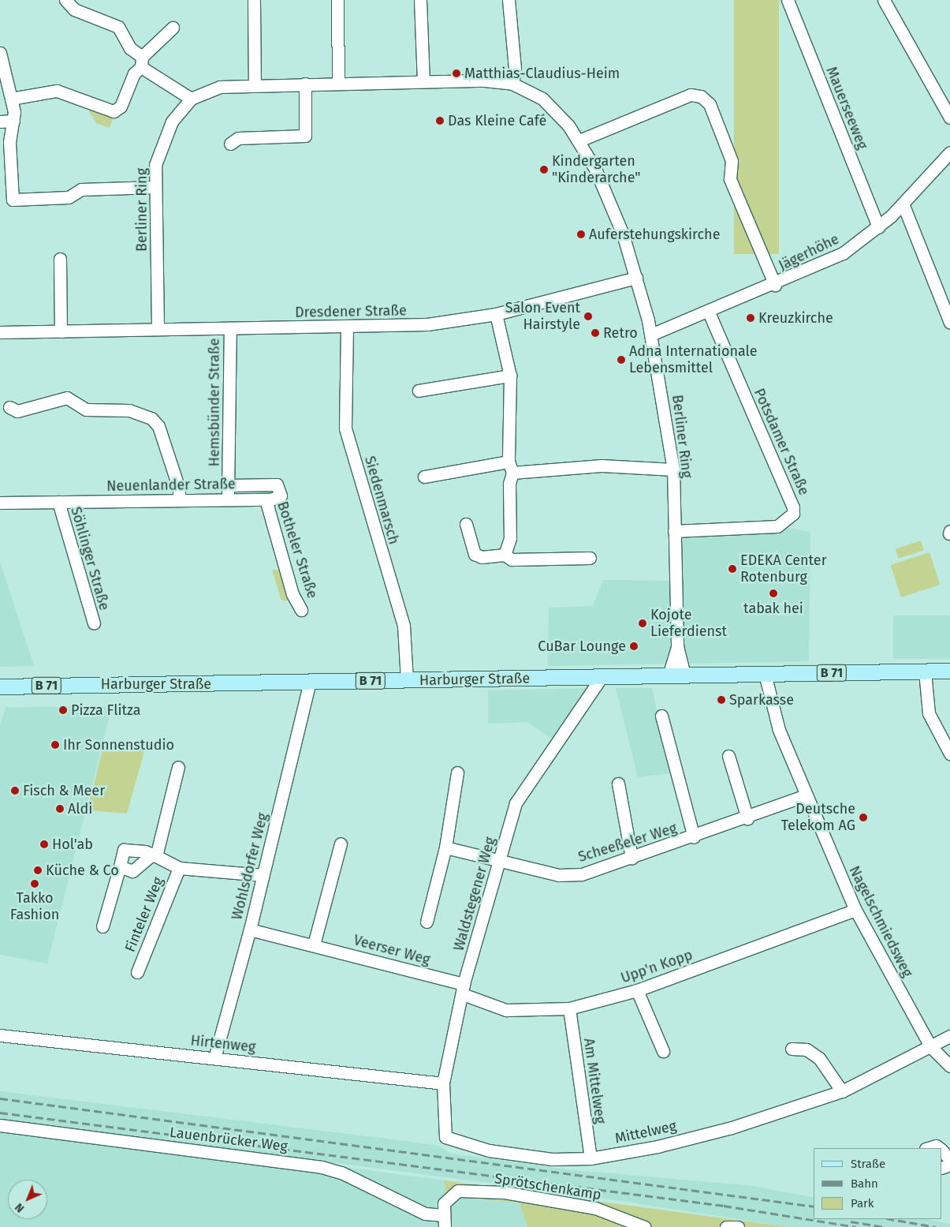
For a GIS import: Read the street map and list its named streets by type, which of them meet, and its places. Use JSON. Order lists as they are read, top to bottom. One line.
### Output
{"streets":{"main road":["B 71","Harburger Straße"],"street":["Mauerseeweg","Berliner Ring","Jägerhöhe","Dresdener Straße","Hemsbünder Straße","Potsdamer Straße","Neuenlander Straße","Siedenmarsch","Botheler Straße","Söhlinger Straße","Scheeßeler Weg","Wohlsdorfer Weg","Waldstegener Weg","Finteler Weg","Nagelschmiedsweg","Veerser Weg","Upp'n Kopp","Hirtenweg","Am Mittelweg","Mittelweg","Lauenbrücker Weg","Sprötschenkamp"]},"crossings":[["Mauerseeweg","Jägerhöhe"],["Berliner Ring","Jägerhöhe"],["Berliner Ring","Dresdener Straße"],["Berliner Ring","Potsdamer Straße"],["Berliner Ring","Harburger Straße"],["Jägerhöhe","Potsdamer Straße"],["Dresdener Straße","Hemsbünder Straße"],["Dresdener Straße","Siedenmarsch"],["Hemsbünder Straße","Neuenlander Straße"],["Neuenlander Straße","Botheler Straße"],["Neuenlander Straße","Söhlinger Straße"],["Siedenmarsch","Harburger Straße"],["Harburger Straße","Wohlsdorfer Weg"],["Harburger Straße","Waldstegener Weg"],["Harburger Straße","Nagelschmiedsweg"],["Scheeßeler Weg","Waldstegener Weg"],["Scheeßeler Weg","Nagelschmiedsweg"],["Wohlsdorfer Weg","Finteler Weg"],["Wohlsdorfer Weg","Veerser Weg"],["Wohlsdorfer Weg","Hirtenweg"],["Waldstegener Weg","Veerser Weg"],["Waldstegener Weg","Upp'n Kopp"],["Waldstegener Weg","Hirtenweg"],["Waldstegener Weg","Mittelweg"],["Nagelschmiedsweg","Upp'n Kopp"],["Nagelschmiedsweg","Mittelweg"],["Veerser Weg","Upp'n Kopp"],["Upp'n Kopp","Am Mittelweg"],["Am Mittelweg","Mittelweg"],["Lauenbrücker Weg","Sprötschenkamp"]],"places":["Matthias-Claudius-Heim","Das Kleine Café","Kindergarten \"Kinderarche\"","Auferstehungskirche","Salon Event Hairstyle","Kreuzkirche","Retro","Adna Internationale Lebensmittel","EDEKA Center Rotenburg","tabak hei","Kojote Lieferdienst","CuBar Lounge","Sparkasse","Pizza Flitza","Ihr Sonnenstudio","Fisch & Meer","Aldi","Deutsche Telekom AG","Hol'ab","Küche & Co","Takko Fashion"],"legend":["Straße","Bahn","Park"],"north":"bottom left"}
